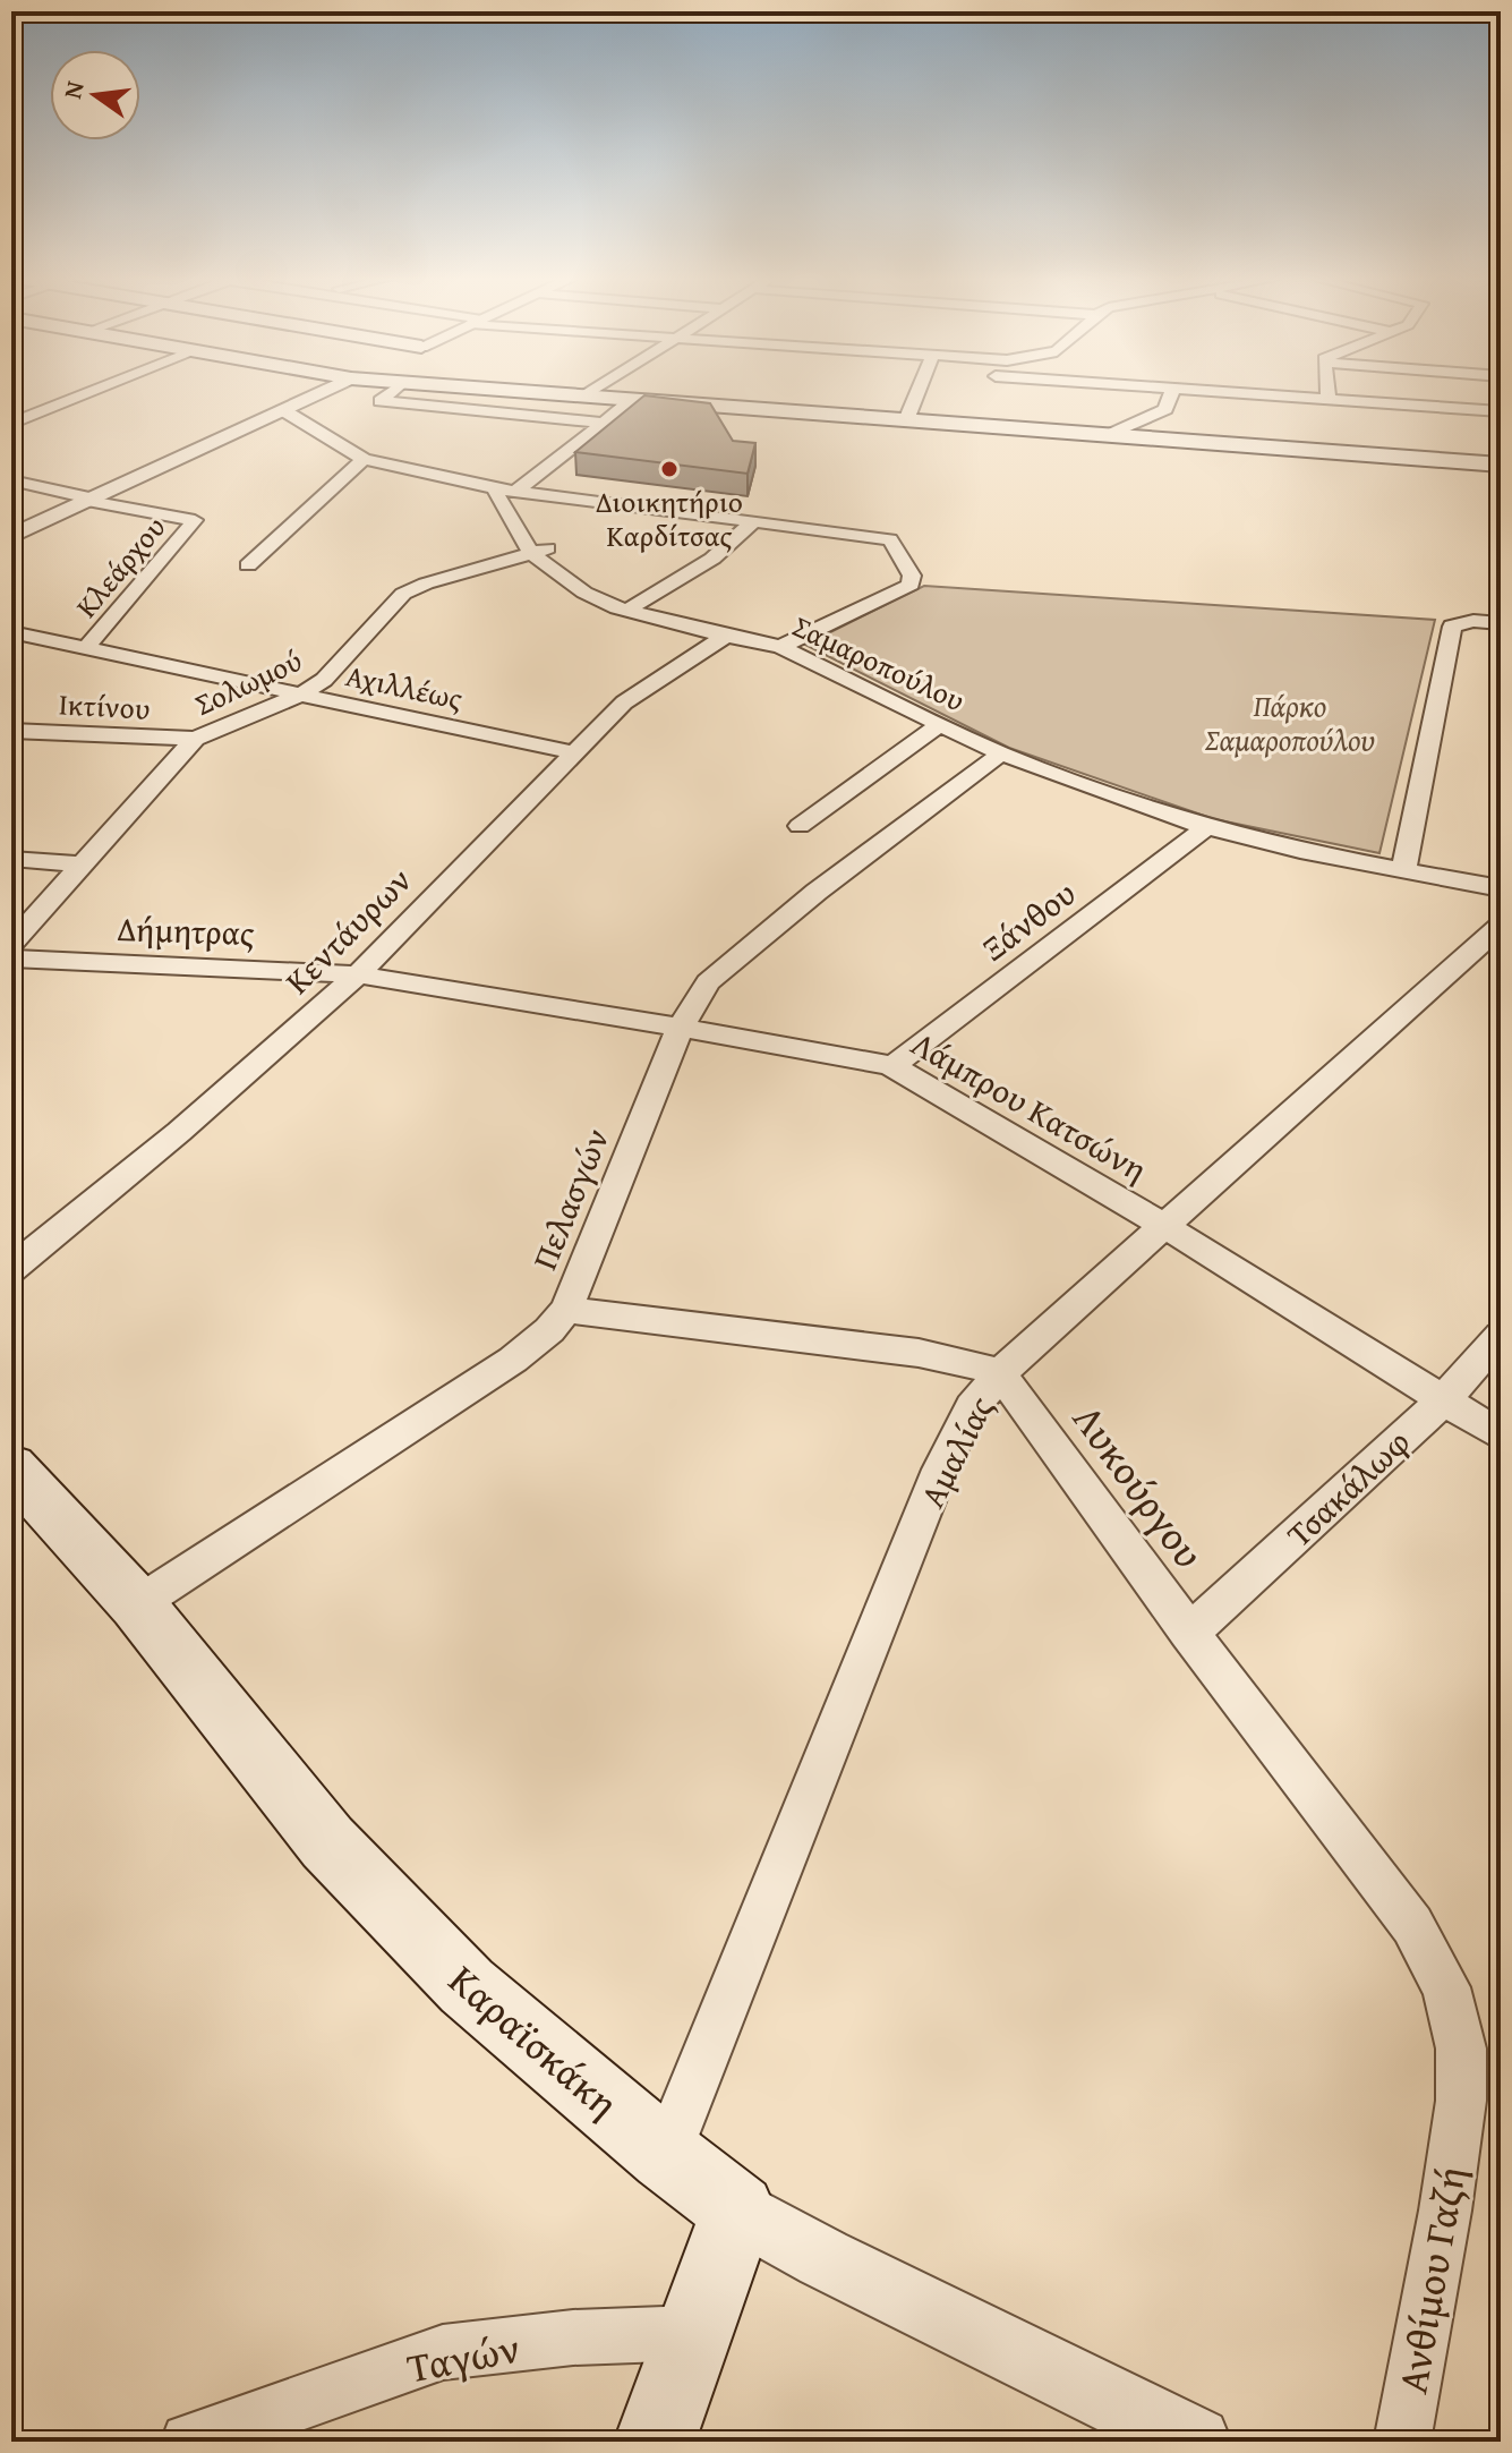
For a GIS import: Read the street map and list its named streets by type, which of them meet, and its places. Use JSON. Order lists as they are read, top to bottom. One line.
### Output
{"streets":{"main road":["Καραϊσκάκη"],"street":["Κλεάρχου","Σαμαροπούλου","Σολωμού","Αχιλλέως","Ικτίνου","Ξάνθου","Δήμητρας","Κεντάυρων","Λάμπρου Κατσώνη","Πελασγών","Αμαλίας","Λυκούργου","Τσακάλωφ","Ανθίμου Γαζή","Ταγών"]},"crossings":[["Κλεάρχου","Αχιλλέως"],["Σαμαροπούλου","Σολωμού"],["Σαμαροπούλου","Ξάνθου"],["Σαμαροπούλου","Κεντάυρων"],["Σαμαροπούλου","Πελασγών"],["Σολωμού","Αχιλλέως"],["Σολωμού","Ικτίνου"],["Αχιλλέως","Κεντάυρων"],["Ξάνθου","Λάμπρου Κατσώνη"],["Δήμητρας","Κεντάυρων"],["Δήμητρας","Λάμπρου Κατσώνη"],["Κεντάυρων","Λάμπρου Κατσώνη"],["Λάμπρου Κατσώνη","Πελασγών"],["Λάμπρου Κατσώνη","Αμαλίας"],["Λάμπρου Κατσώνη","Τσακάλωφ"],["Πελασγών","Λυκούργου"],["Πελασγών","Καραϊσκάκη"],["Αμαλίας","Λυκούργου"],["Αμαλίας","Καραϊσκάκη"],["Λυκούργου","Τσακάλωφ"],["Λυκούργου","Ανθίμου Γαζή"]],"parks":["Πάρκο Σαμαροπούλου"],"places":["Διοικητήριο Καρδίτσας"],"north":"left"}
